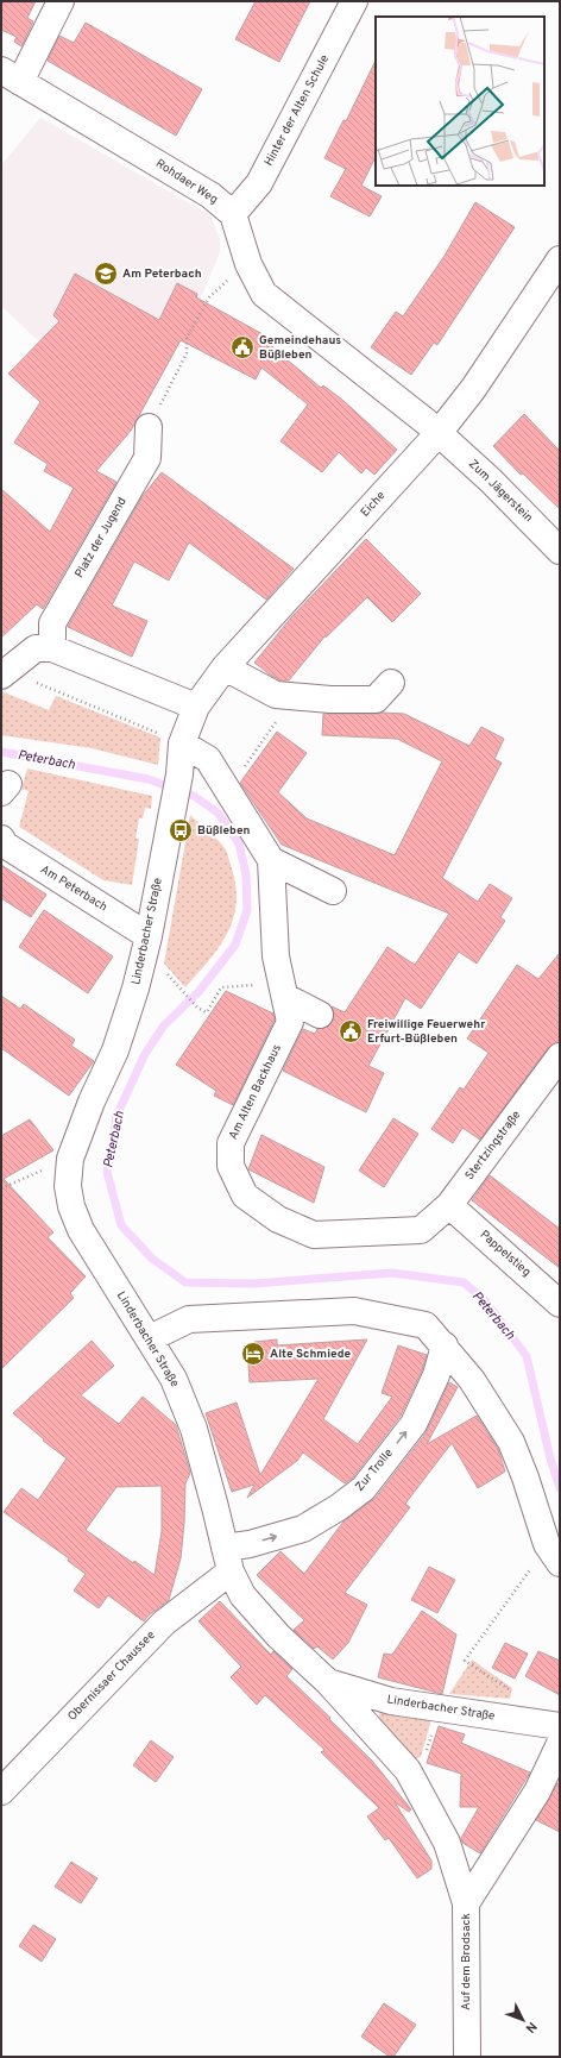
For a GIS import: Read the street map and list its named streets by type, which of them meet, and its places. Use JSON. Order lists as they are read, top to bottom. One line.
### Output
{"streets":{"street":["Hinter der Alten Schule","Rohdaer Weg","Zum Jägerstein","Eiche","Platz der Jugend","Am Peterbach","Linderbacher Straße","Am Alten Backhaus","Stertzingstraße","Pappelstieg","Zur Trolle","Obernissaer Chaussee","Auf dem Brodsack"]},"crossings":[["Hinter der Alten Schule","Rohdaer Weg"],["Zum Jägerstein","Eiche"],["Eiche","Linderbacher Straße"],["Eiche","Am Alten Backhaus"],["Am Peterbach","Linderbacher Straße"],["Linderbacher Straße","Am Alten Backhaus"],["Linderbacher Straße","Zur Trolle"],["Linderbacher Straße","Obernissaer Chaussee"],["Linderbacher Straße","Auf dem Brodsack"],["Am Alten Backhaus","Stertzingstraße"],["Stertzingstraße","Pappelstieg"],["Zur Trolle","Obernissaer Chaussee"]],"one_way":["Zur Trolle"],"water":["Peterbach"],"places":{"school or university":["Am Peterbach"],"public building":["Gemeindehaus Büßleben","Freiwillige Feuerwehr Erfurt-Büßleben"],"bus stop":["Büßleben"],"hotel":["Alte Schmiede"]},"north":"bottom right"}
